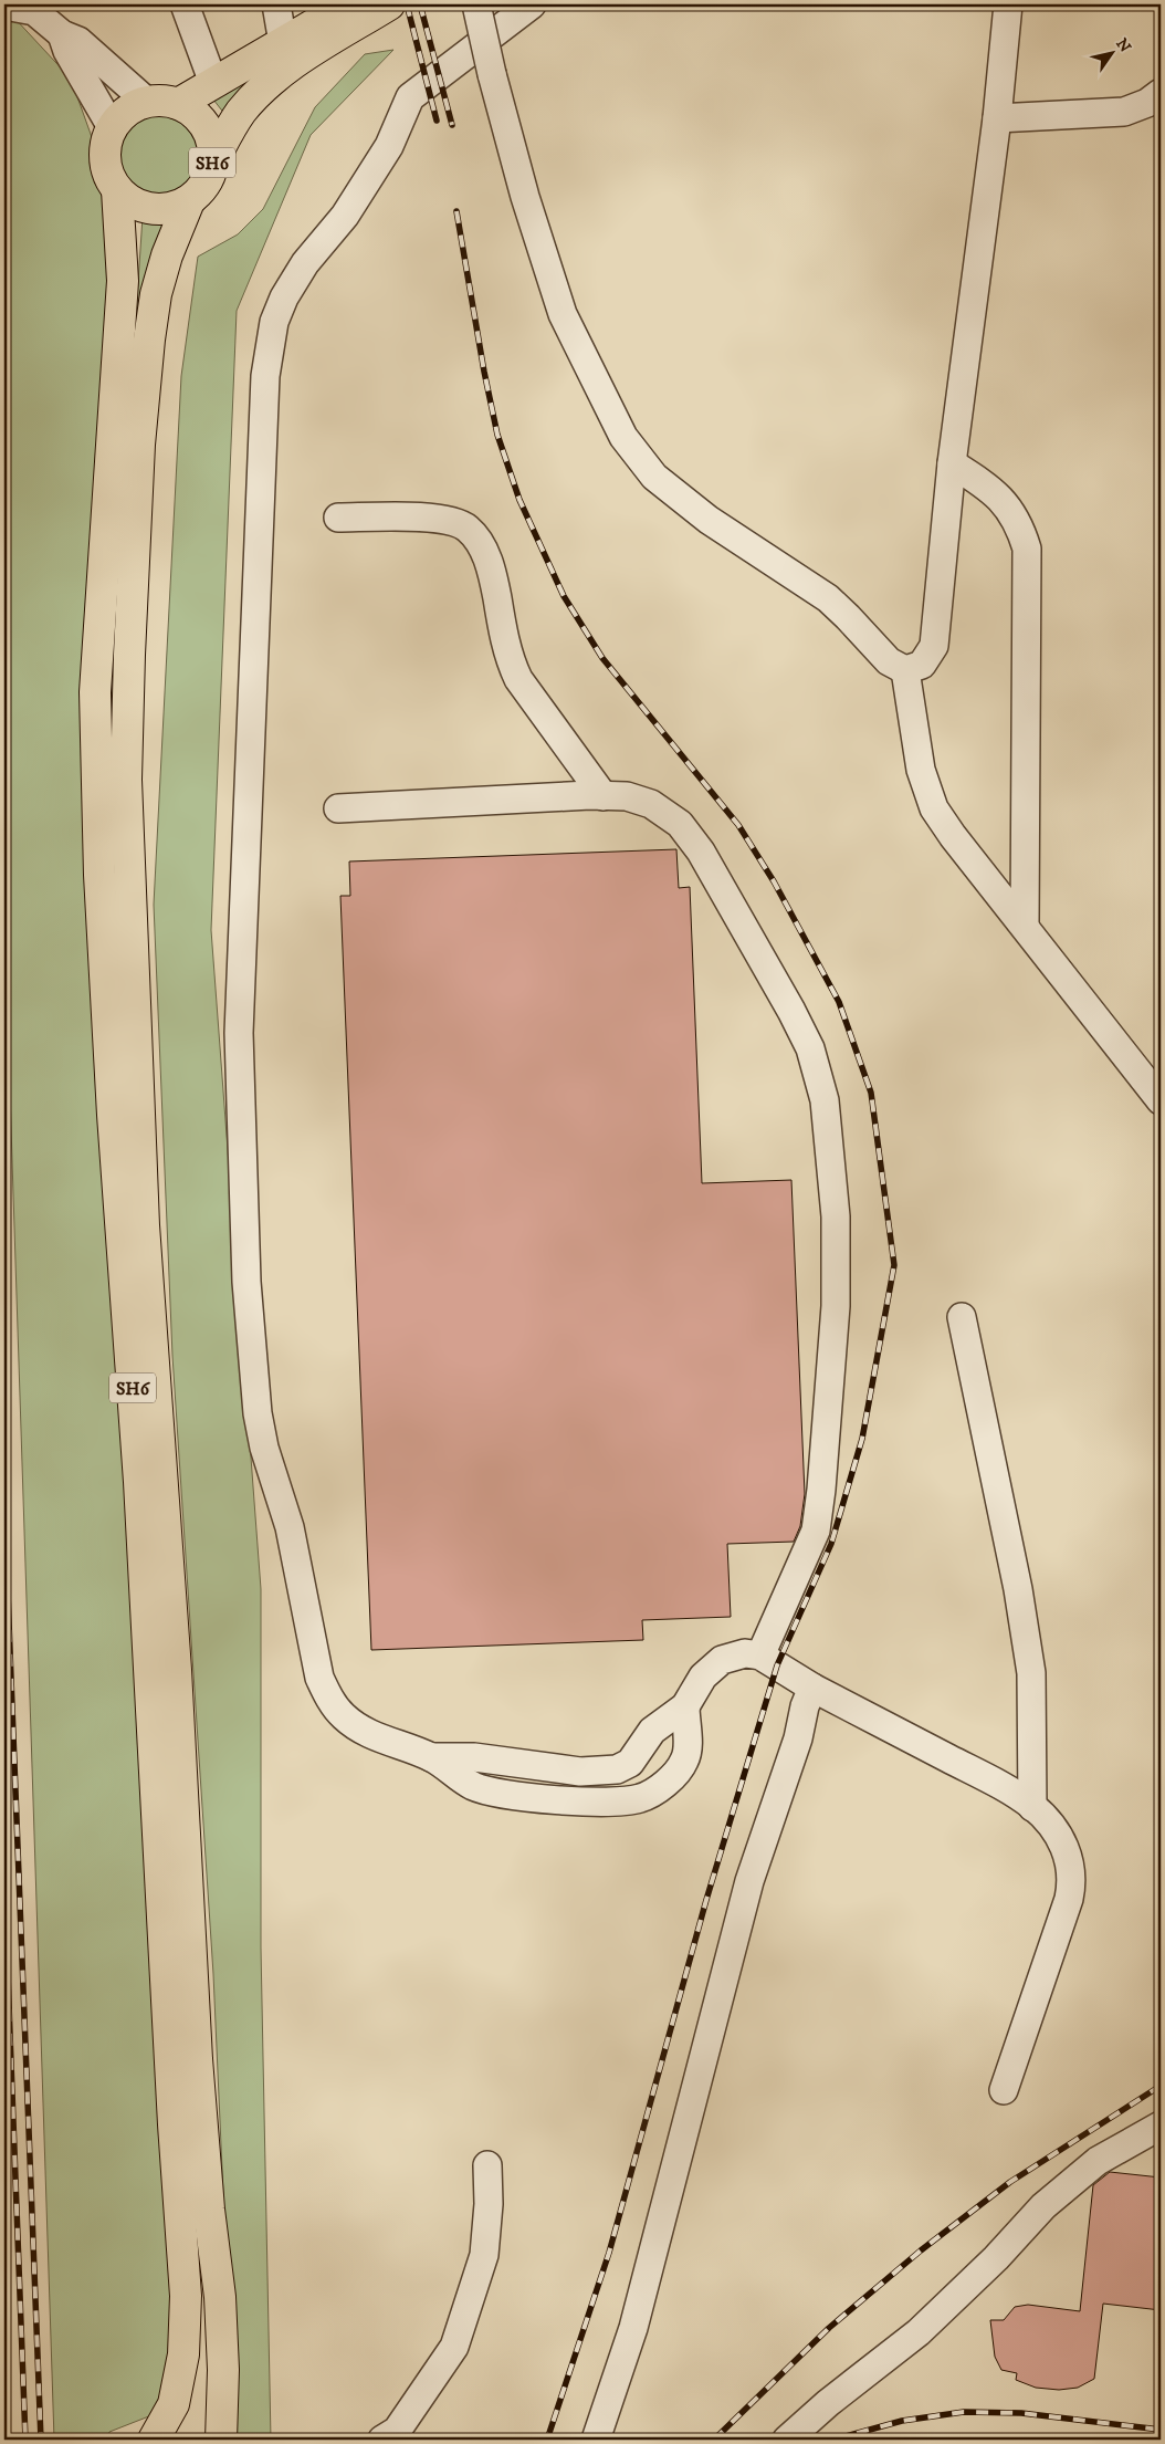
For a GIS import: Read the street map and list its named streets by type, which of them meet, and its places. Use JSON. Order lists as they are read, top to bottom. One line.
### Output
{"streets":{"main road":["SH6"]},"north":"top right"}
